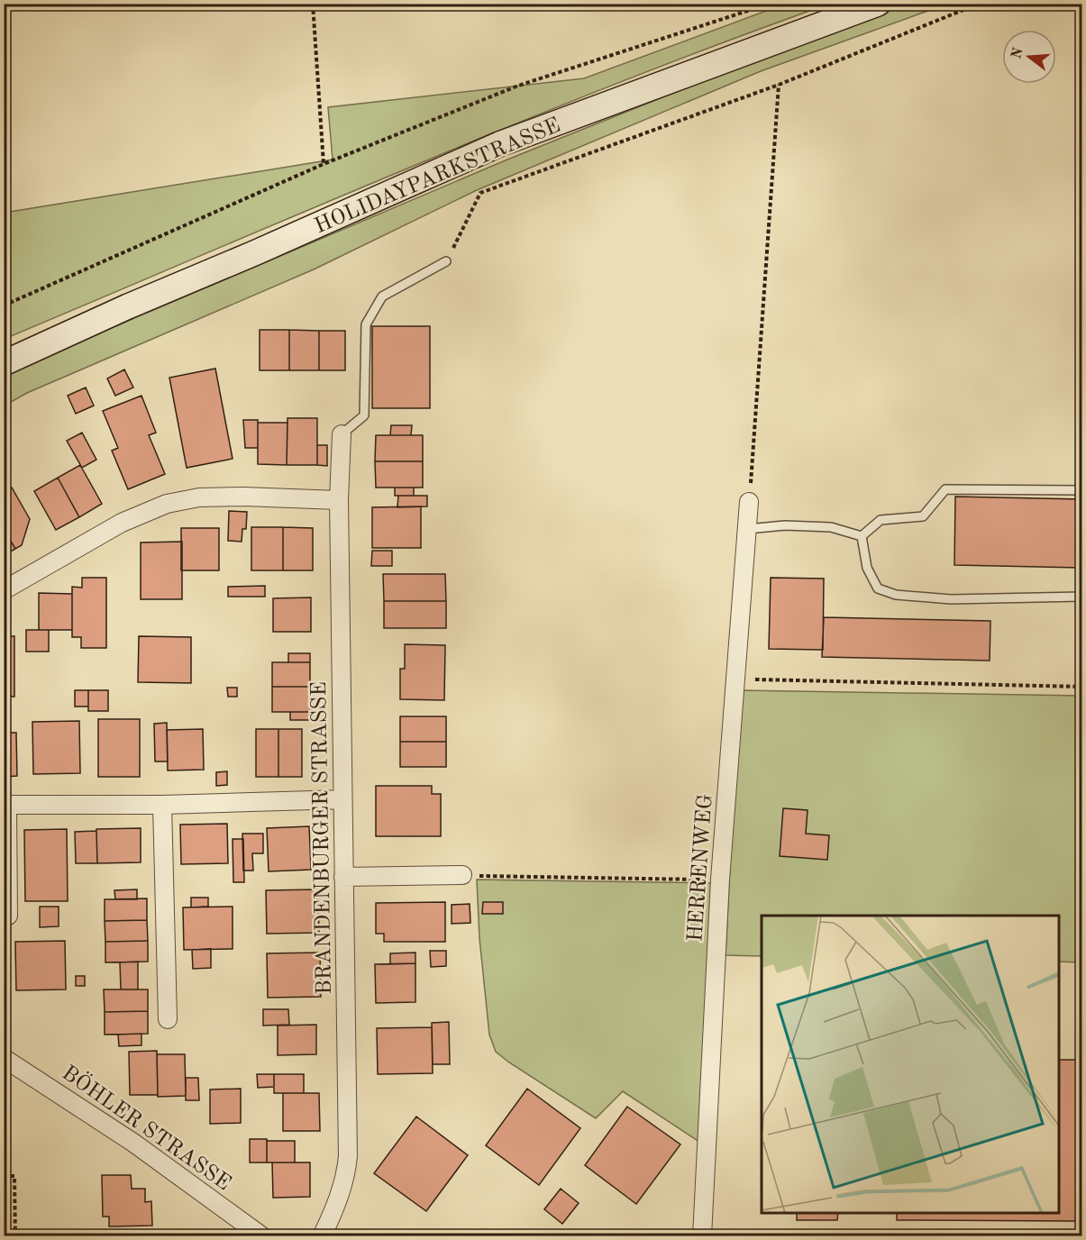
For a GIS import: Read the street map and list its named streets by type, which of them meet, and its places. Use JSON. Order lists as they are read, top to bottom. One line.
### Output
{"streets":{"main road":["HOLIDAYPARKSTRASSE"],"street":["BRANDENBURGER STRASSE","HERRENWEG","BÖHLER STRASSE"]},"north":"left"}
